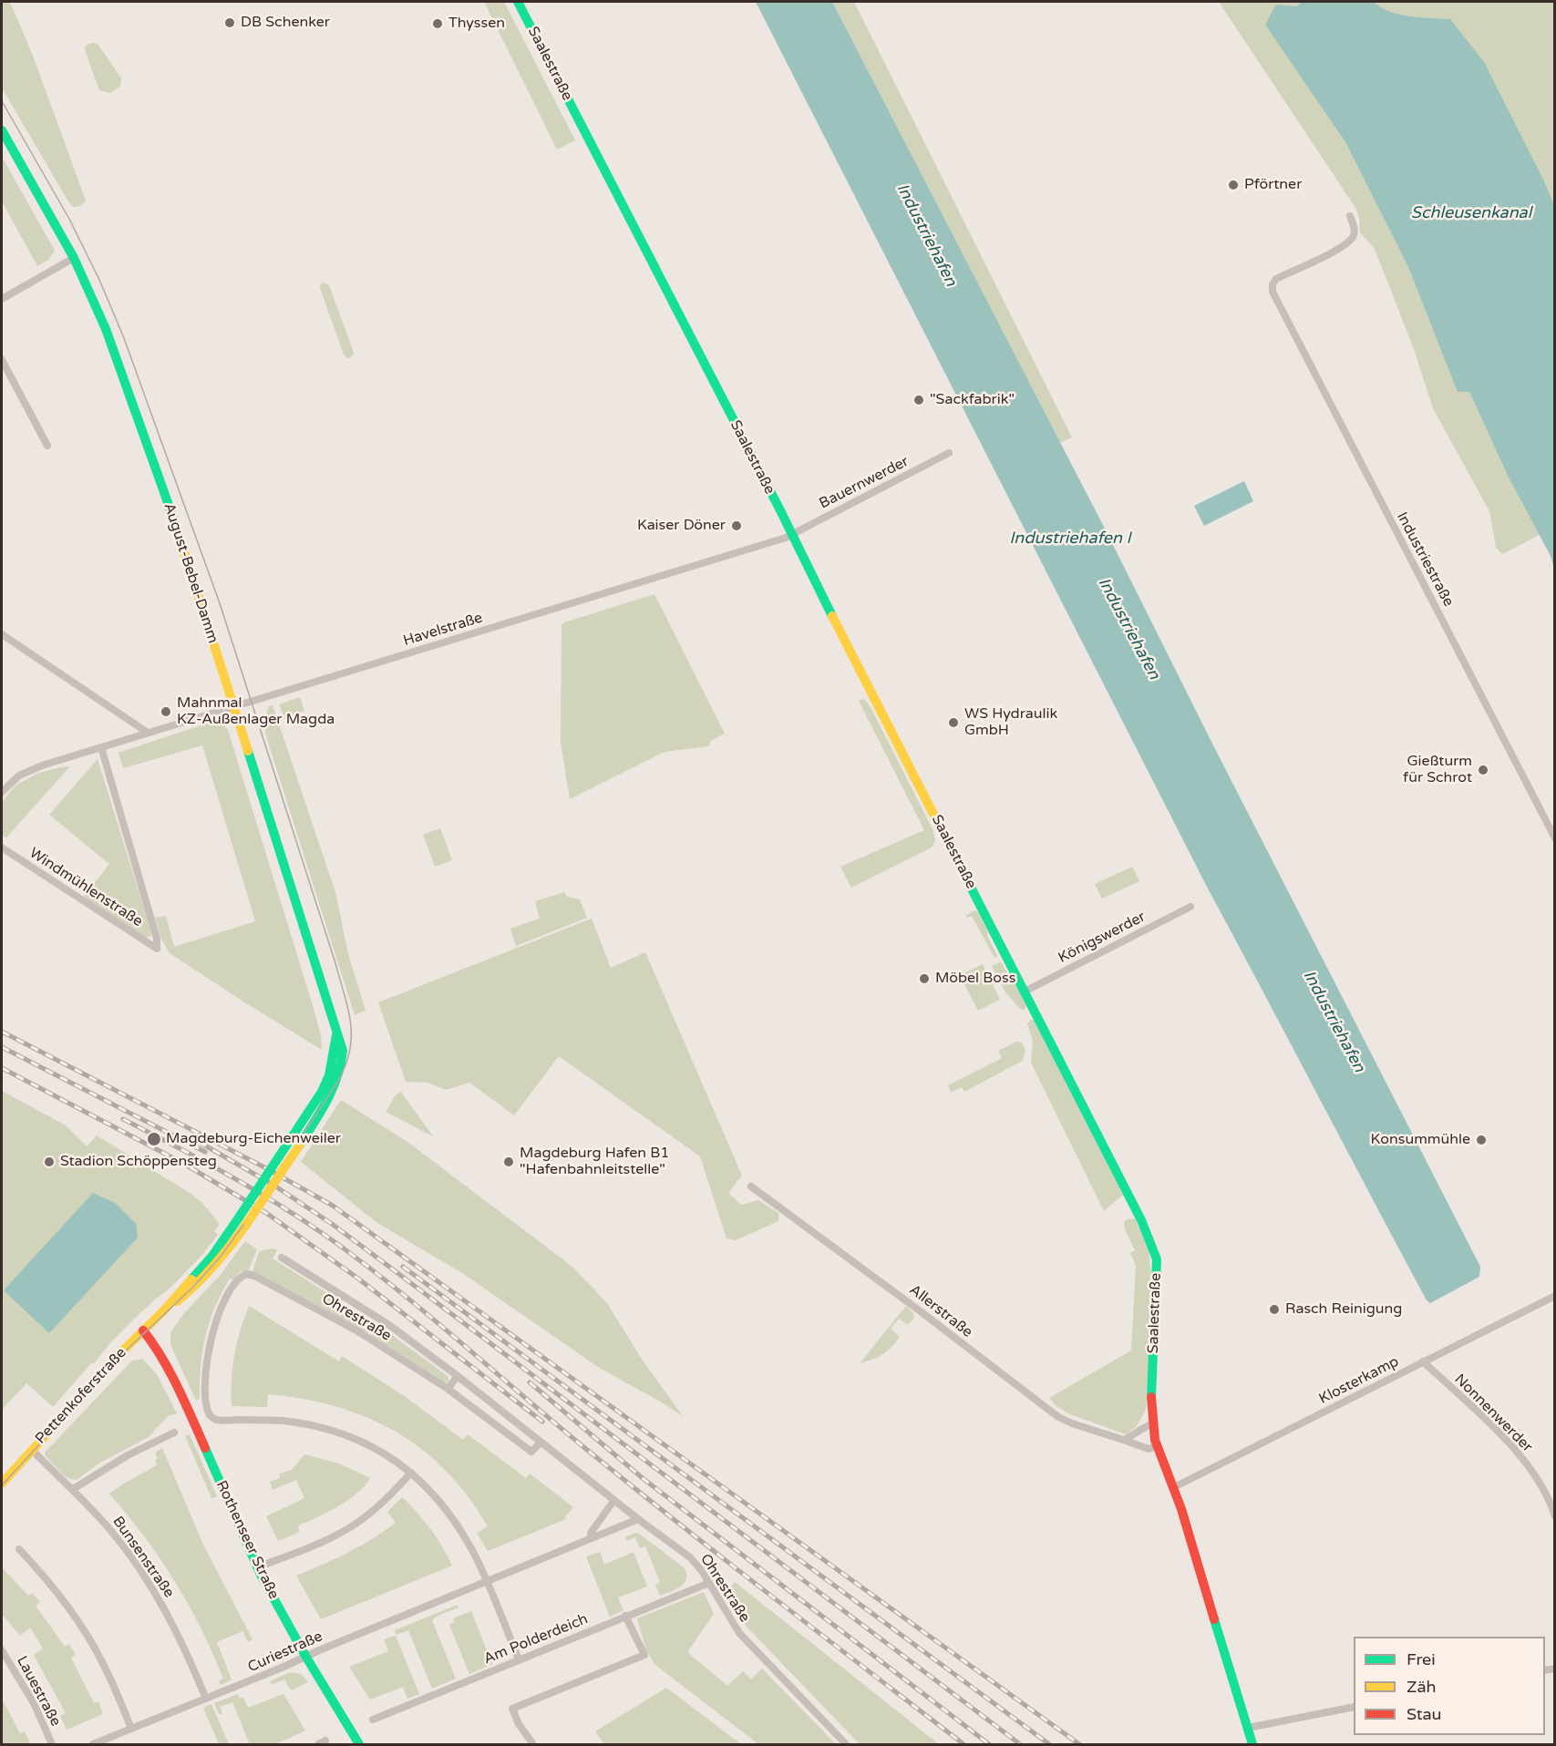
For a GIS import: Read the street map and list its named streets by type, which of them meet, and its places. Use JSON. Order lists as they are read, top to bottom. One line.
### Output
{"streets":{"main road":["Saalestraße","August-Bebel-Damm","Pettenkoferstraße","Rothenseer Straße"],"street":["Bauernwerder","Industriestraße","Havelstraße","Windmühlenstraße","Königswerder","Allerstraße","Ohrestraße","Klosterkamp","Nonnenwerder","Bunsenstraße","Am Polderdeich","Curiestraße","Lauestraße"]},"crossings":[["Saalestraße","Bauernwerder"],["Saalestraße","Havelstraße"],["Saalestraße","Königswerder"],["Saalestraße","Allerstraße"],["Saalestraße","Klosterkamp"],["Bauernwerder","Havelstraße"],["August-Bebel-Damm","Havelstraße"],["August-Bebel-Damm","Pettenkoferstraße"],["Havelstraße","Windmühlenstraße"],["Ohrestraße","Am Polderdeich"],["Ohrestraße","Curiestraße"],["Klosterkamp","Nonnenwerder"],["Pettenkoferstraße","Rothenseer Straße"],["Pettenkoferstraße","Bunsenstraße"],["Rothenseer Straße","Curiestraße"],["Bunsenstraße","Curiestraße"]],"water":["Schleusenkanal","Industriehafen","Industriehafen I"],"places":["DB Schenker","Thyssen","Pförtner","\"Sackfabrik\"","Kaiser Döner","Mahnmal KZ-Außenlager Magda","WS Hydraulik GmbH","Gießturm für Schrot","Möbel Boss","Magdeburg-Eichenweiler","Konsummühle","Stadion Schöppensteg","Magdeburg Hafen B1 \"Hafenbahnleitstelle\"","Rasch Reinigung"],"legend":["Frei","Zäh","Stau"]}
